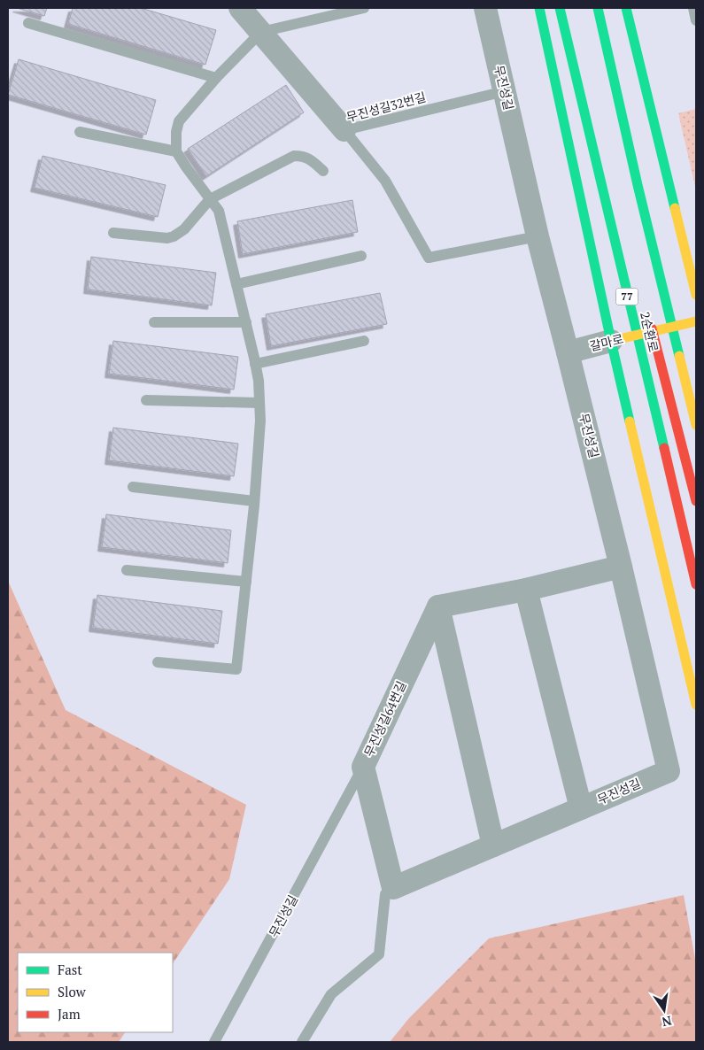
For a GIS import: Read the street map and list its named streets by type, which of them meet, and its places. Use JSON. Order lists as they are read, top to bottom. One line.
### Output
{"streets":{"main road":["77","2순환로","갈마로"],"street":["무진성길","무진성길64번길"],"lane":["무진성길32번길"]},"crossings":[["무진성길","무진성길32번길"],["무진성길","갈마로"],["무진성길","무진성길64번길"]],"legend":["Fast","Slow","Jam"],"north":"bottom"}
